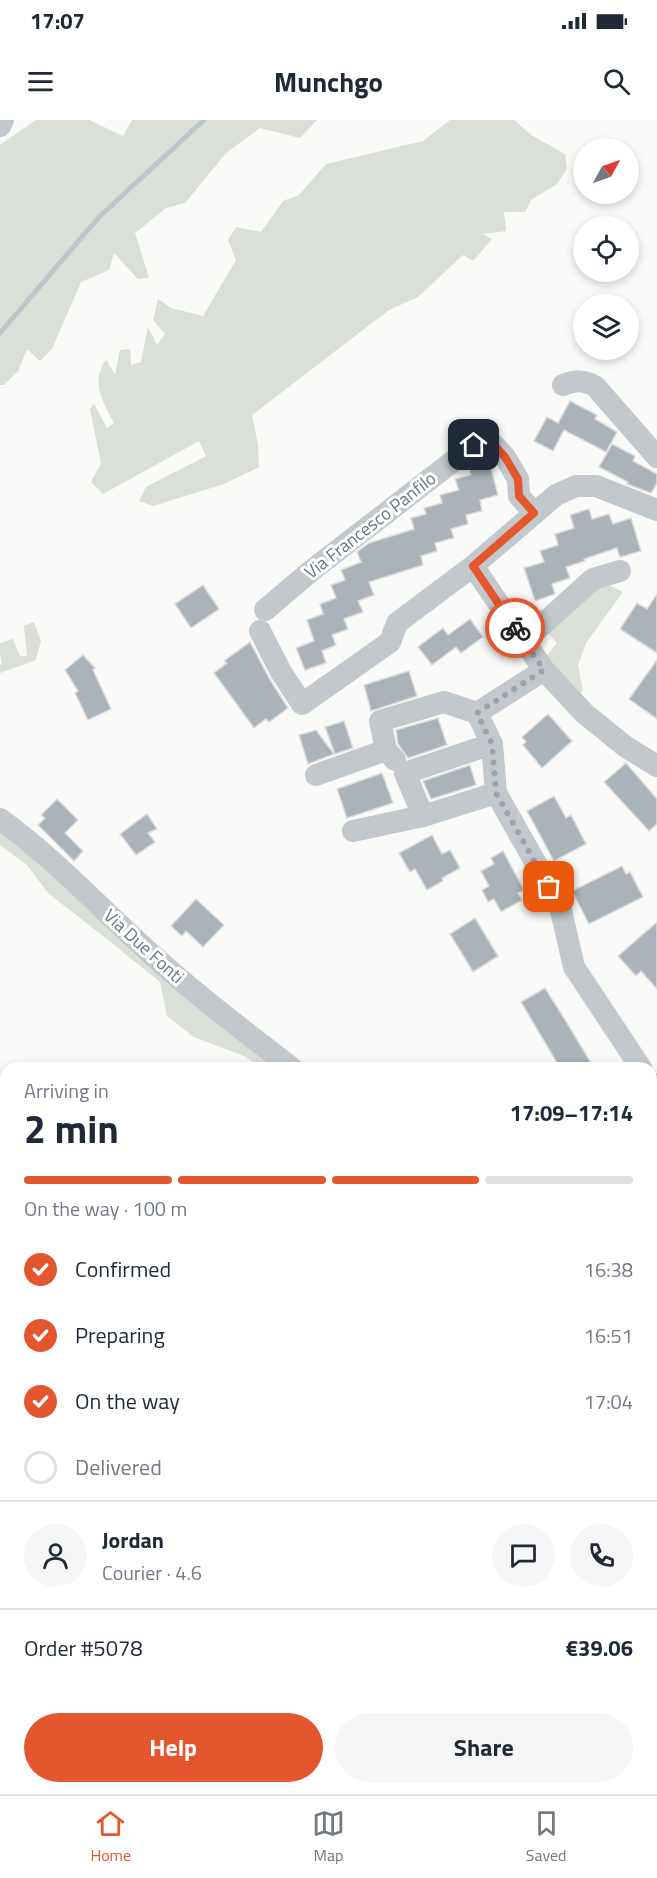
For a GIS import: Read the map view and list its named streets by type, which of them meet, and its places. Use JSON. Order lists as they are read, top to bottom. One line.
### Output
{"streets":{"street":["Via Francesco Panfilo","Via Due Fonti"]},"north":"top right","page":{"status":"17:07","header":"Munchgo","heading":["2 min","Arriving in","17:09–17:14"],"panel":["Jordan","Courier · 4.6","Order #5078","€39.06"],"bar":"On the way · 100 m","list":[["Confirmed","16:38"],["Preparing","16:51"],["On the way","17:04"],"Delivered"],"buttons":["Help","Share"],"tabs":["Home","Map","Saved"]}}
